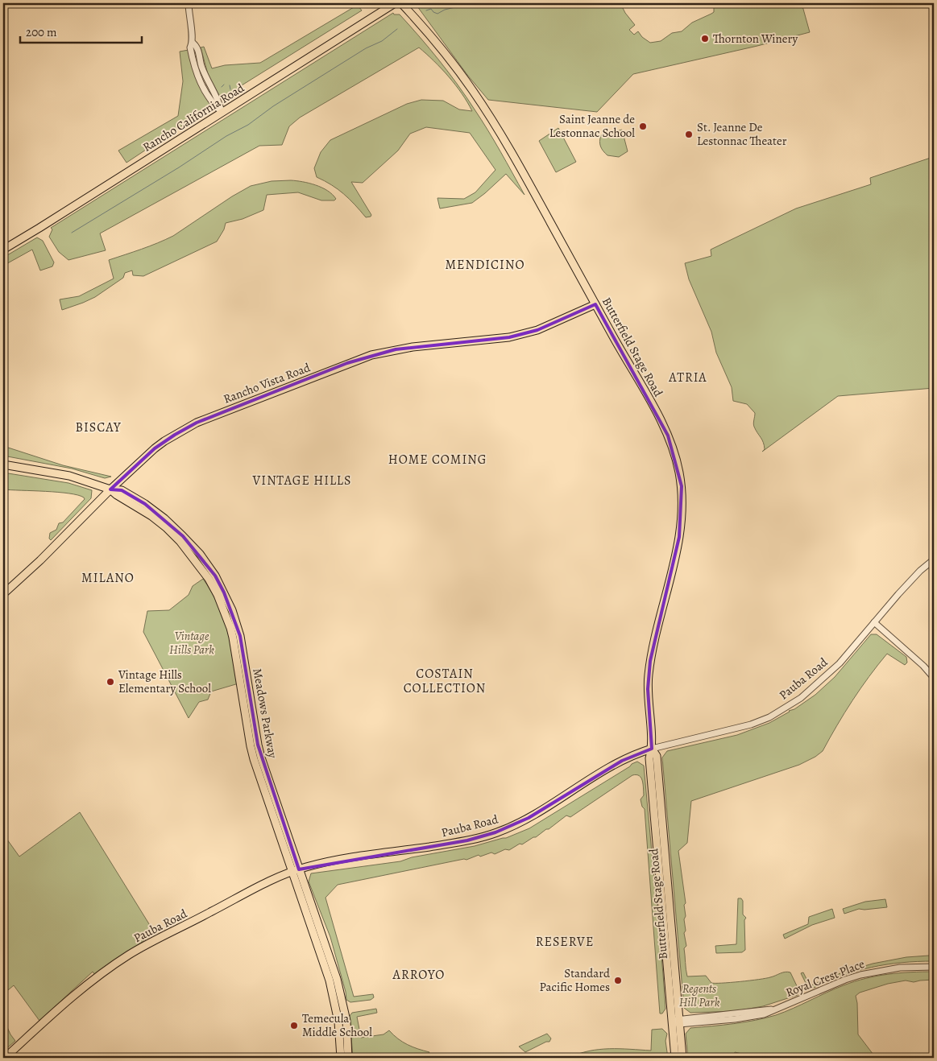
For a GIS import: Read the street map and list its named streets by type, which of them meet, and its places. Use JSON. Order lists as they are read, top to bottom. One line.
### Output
{"streets":{"main road":["Rancho California Road","Butterfield Stage Road","Rancho Vista Road","Pauba Road","Meadows Parkway"],"street":["Royal Crest Place"]},"crossings":[["Butterfield Stage Road","Rancho Vista Road"],["Butterfield Stage Road","Pauba Road"],["Butterfield Stage Road","Royal Crest Place"],["Rancho Vista Road","Meadows Parkway"],["Pauba Road","Meadows Parkway"]],"districts":["MENDICINO","ATRIA","BISCAY","HOME COMING","VINTAGE HILLS","MILANO","COSTAIN COLLECTION","RESERVE","ARROYO"],"parks":["Vintage Hills Park","Regents Hill Park"],"places":["Thornton Winery","Saint Jeanne de Lestonnac School","St. Jeanne De Lestonnac Theater","Vintage Hills Elementary School","Standard Pacific Homes","Temecula Middle School"],"scale_bar":"200 m"}
